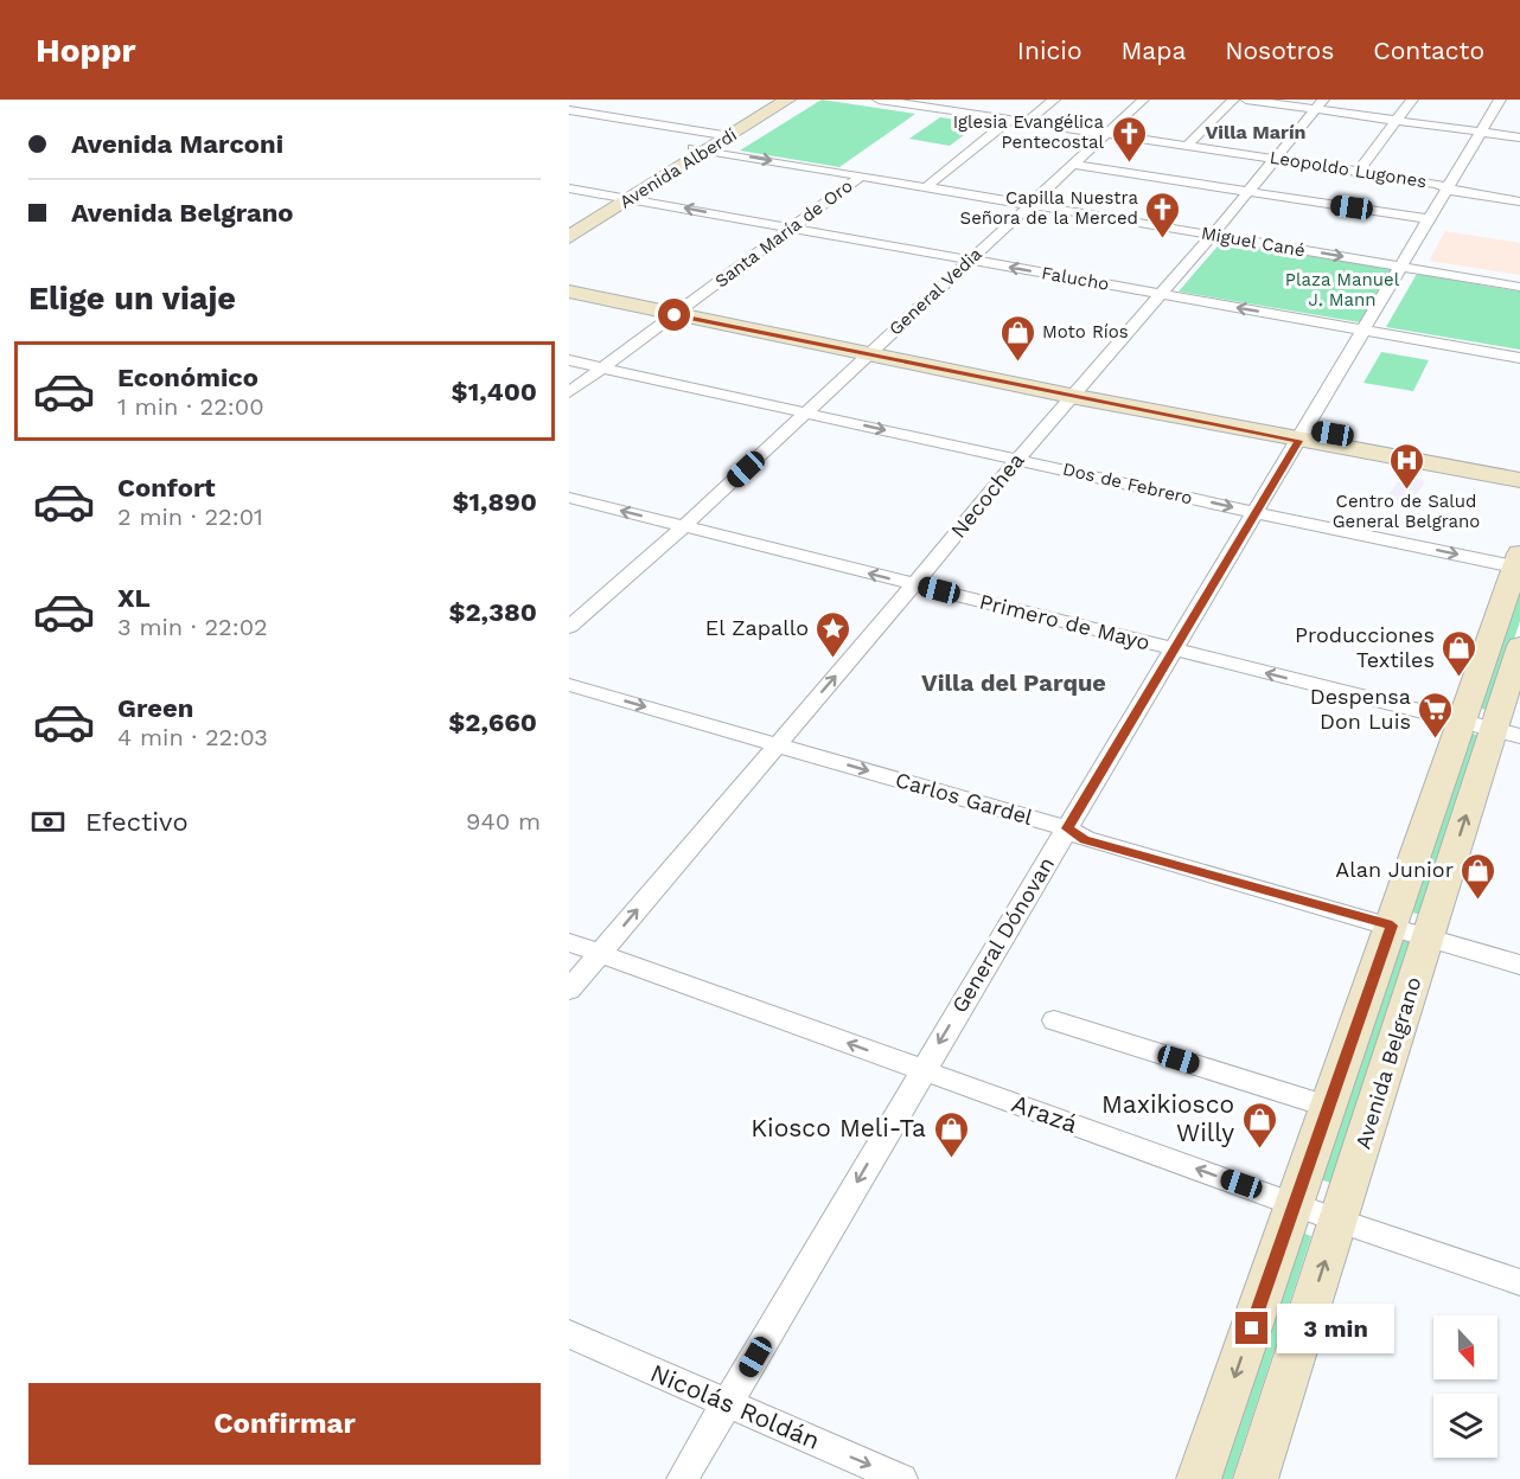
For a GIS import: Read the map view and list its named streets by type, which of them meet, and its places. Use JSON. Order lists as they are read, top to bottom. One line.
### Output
{"streets":{"main road":["Avenida Alberdi","Avenida Belgrano"],"street":["Leopoldo Lugones","Santa María de Oro","Miguel Cané","Falucho","General Vedia","Dos de Febrero","Necochea","Primero de Mayo","Carlos Gardel","General Dónovan","Arazá","Nicolás Roldán"]},"crossings":[["Avenida Alberdi","Miguel Cané"],["Avenida Alberdi","Falucho"],["Leopoldo Lugones","General Vedia"],["Leopoldo Lugones","Necochea"],["Leopoldo Lugones","General Dónovan"],["Santa María de Oro","Miguel Cané"],["Santa María de Oro","Falucho"],["Santa María de Oro","Dos de Febrero"],["Miguel Cané","General Vedia"],["Miguel Cané","Necochea"],["Miguel Cané","General Dónovan"],["Falucho","General Vedia"],["Falucho","Necochea"],["Falucho","General Dónovan"],["General Vedia","Dos de Febrero"],["General Vedia","Primero de Mayo"],["Dos de Febrero","Necochea"],["Dos de Febrero","General Dónovan"],["Dos de Febrero","Avenida Belgrano"],["Necochea","Primero de Mayo"],["Necochea","Carlos Gardel"],["Necochea","Arazá"],["Primero de Mayo","General Dónovan"],["Primero de Mayo","Avenida Belgrano"],["Carlos Gardel","General Dónovan"],["Carlos Gardel","Avenida Belgrano"],["General Dónovan","Arazá"],["General Dónovan","Nicolás Roldán"],["Avenida Belgrano","Arazá"]],"one_way":["Dos de Febrero","Necochea","Primero de Mayo","Carlos Gardel","General Dónovan","Nicolás Roldán"],"districts":["Villa Marín","Villa del Parque"],"parks":["Plaza Manuel J. Mann"],"places":{"church":["Iglesia Evangélica Pentecostal","Capilla Nuestra Señora de la Merced"],"shop":["Moto Ríos","Producciones Textiles","Alan Junior","Maxikiosco Willy","Kiosco Meli-Ta"],"hospital":["Centro de Salud General Belgrano"],"place":["El Zapallo"],"supermarket":["Despensa Don Luis"]},"north":"bottom","page":{"header":"Hoppr","nav":["Inicio","Mapa","Nosotros","Contacto"],"banner":["Avenida Marconi","Avenida Belgrano"],"heading":"Elige un viaje","list":[{"name":"Económico","note":"1 min · 22:00","value":"$1,400"},{"name":"Confort","note":"2 min · 22:01","value":"$1,890"},{"name":"XL","note":"3 min · 22:02","value":"$2,380"},{"name":"Green","note":"4 min · 22:03","value":"$2,660"}],"pay":["Efectivo","940 m"],"bubble":"3 min","buttons":"Confirmar"}}
